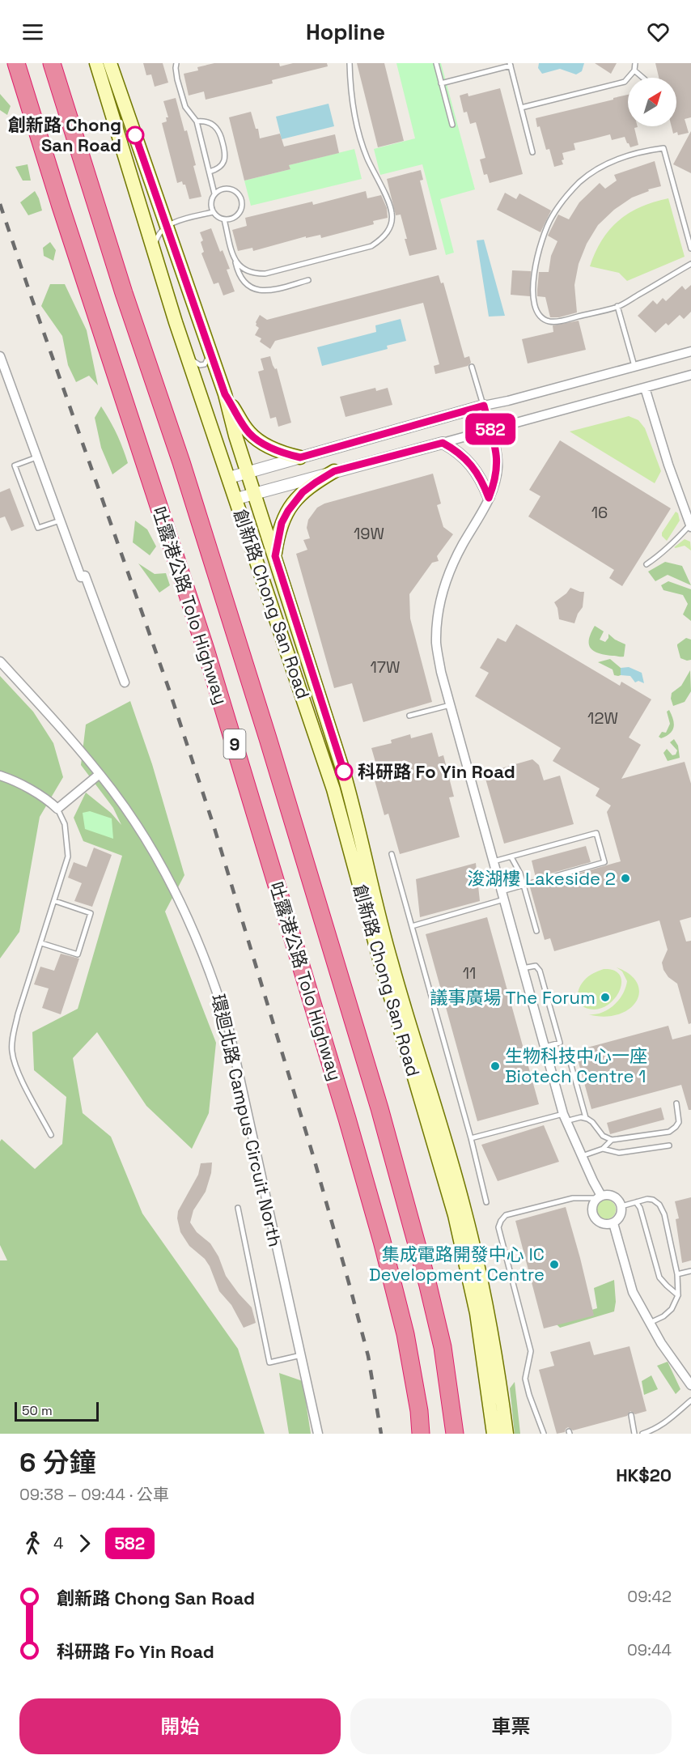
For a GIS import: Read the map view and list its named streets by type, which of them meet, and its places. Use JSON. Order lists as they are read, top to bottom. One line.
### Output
{"streets":{"highway":["吐露港公路 Tolo Highway","9"],"main road":["創新路 Chong San Road"],"street":["環迴北路 Campus Circuit North"]},"places":["創新路 Chong San Road","科研路 Fo Yin Road","浚湖樓 Lakeside 2","議事廣場 The Forum","生物科技中心一座 Biotech Centre 1","集成電路開發中心 IC Development Centre"],"lines":["bus line 582"],"house_numbers":["16","19W","17W","12W","11"],"scale_bar":"50 m","north":"top right","page":{"header":"Hopline","on_map":"582","scale":"50 m","heading":["6 分鐘","09:38 – 09:44 · 公車","HK$20"],"legs":["4","582"],"list":[{"name":"創新路 Chong San Road","value":"09:42"},{"name":"科研路 Fo Yin Road","value":"09:44"}],"buttons":["開始","車票"]}}
